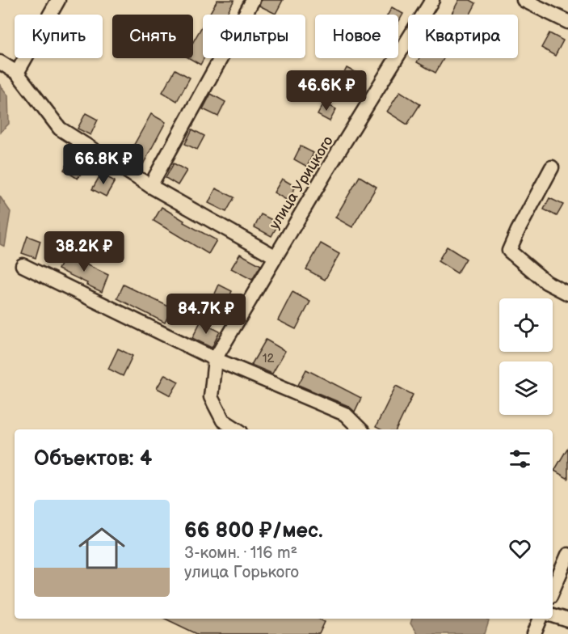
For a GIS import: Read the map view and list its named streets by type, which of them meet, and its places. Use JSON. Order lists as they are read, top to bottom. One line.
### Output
{"streets":{"street":["улица Урицкого"]},"house_numbers":["12"],"page":{"chip":["Купить","Снять","Фильтры","Новое","Квартира"],"price":["46.6K ₽","66.8K ₽","38.2K ₽","84.7K ₽"],"heading":"Объектов: 4","list":[{"name":"66 800 ₽/мес.","note":"3-комн. · 116 m² · улица Горького"}]}}
